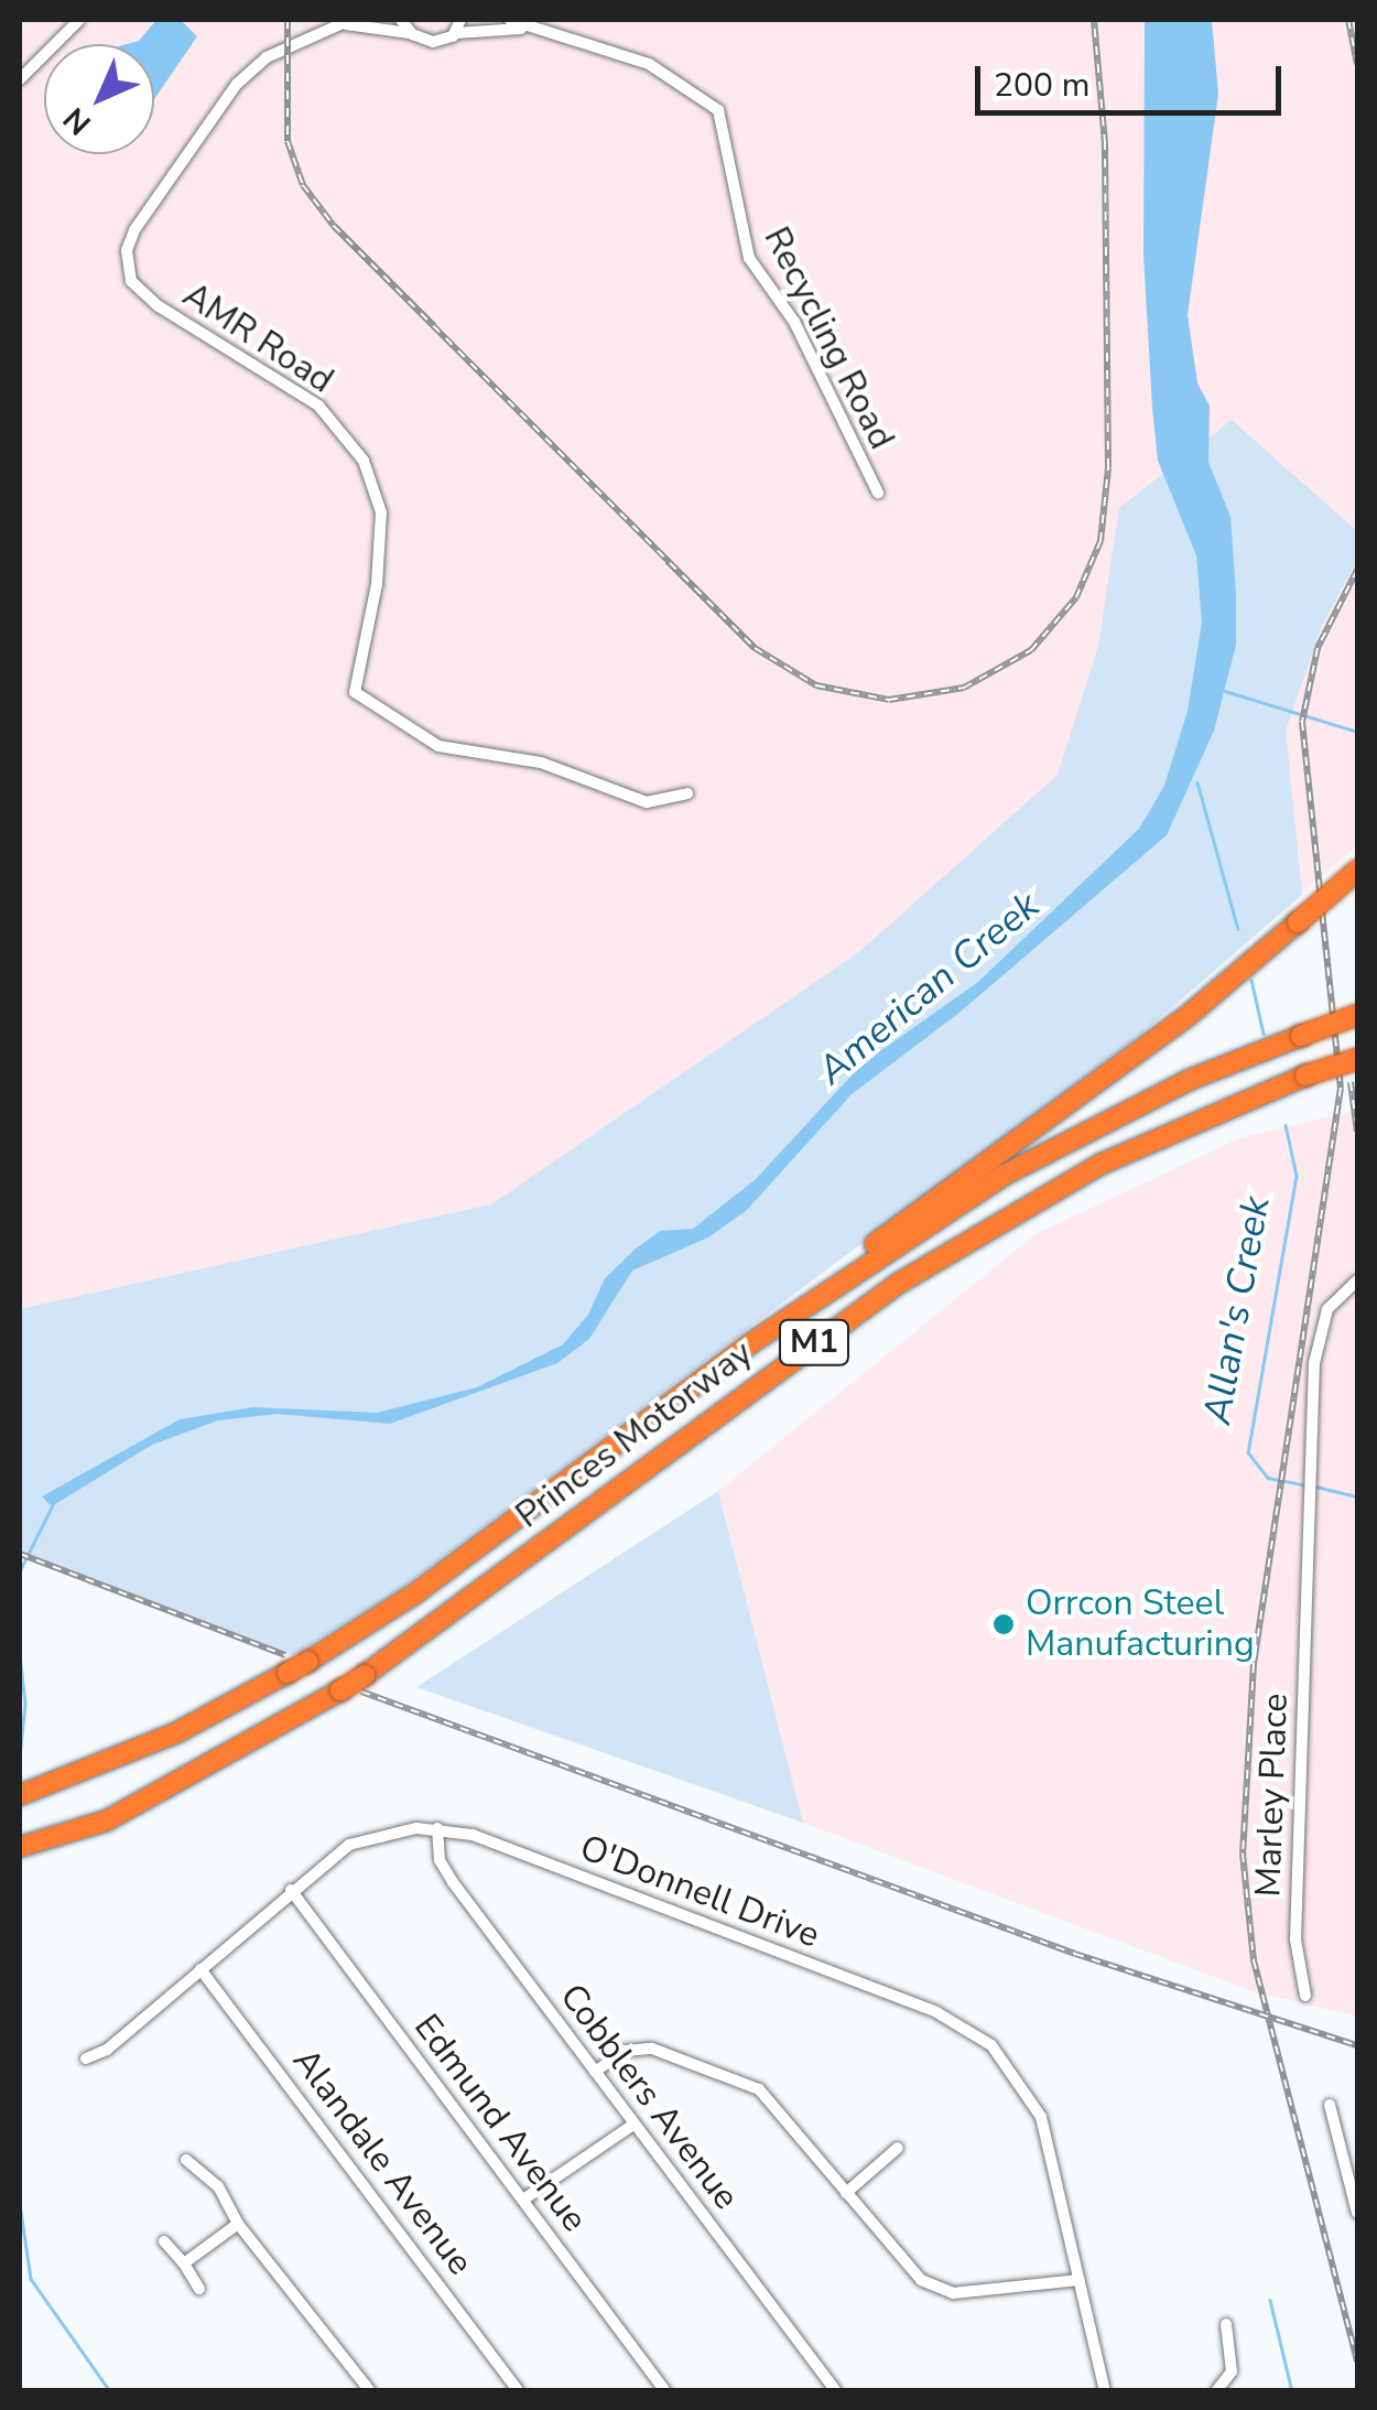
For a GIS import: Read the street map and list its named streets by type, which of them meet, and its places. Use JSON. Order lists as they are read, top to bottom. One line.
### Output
{"streets":{"highway":["M1","Princes Motorway"],"street":["AMR Road","Recycling Road","Marley Place","O'Donnell Drive","Cobblers Avenue","Edmund Avenue","Alandale Avenue"]},"crossings":[["AMR Road","Recycling Road"],["O'Donnell Drive","Cobblers Avenue"],["O'Donnell Drive","Edmund Avenue"],["O'Donnell Drive","Alandale Avenue"]],"water":["American Creek","Allan's Creek"],"places":["Orrcon Steel Manufacturing"],"scale_bar":"200 m","north":"bottom left"}
